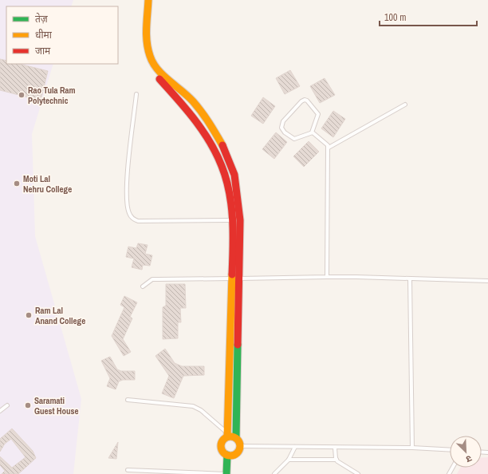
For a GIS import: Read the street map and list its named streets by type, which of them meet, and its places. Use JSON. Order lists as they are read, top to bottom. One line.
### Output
{"places":["Rao Tula Ram Polytechnic","Moti Lal Nehru College","Ram Lal Anand College","Saramati Guest House"],"legend":["तेज़","धीमा","जाम"],"scale_bar":"100 m","north":"bottom right"}
